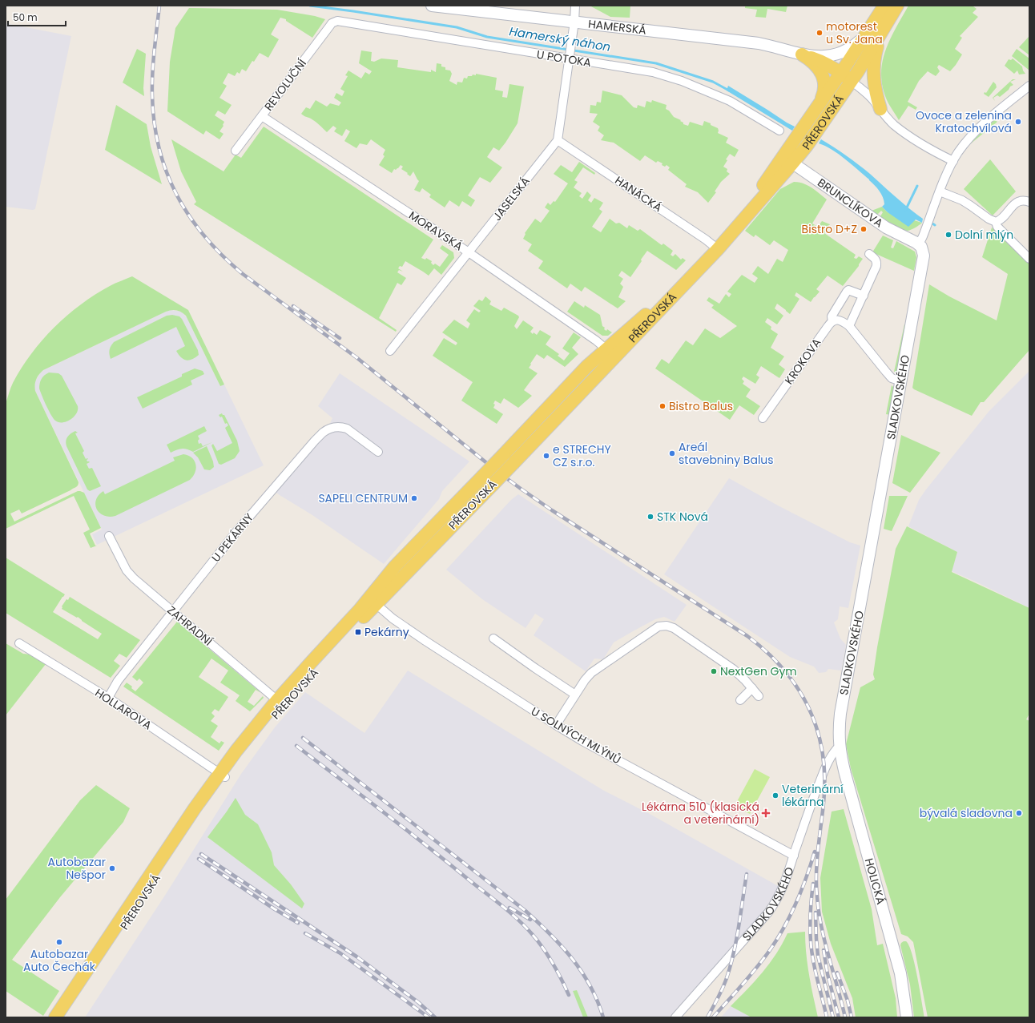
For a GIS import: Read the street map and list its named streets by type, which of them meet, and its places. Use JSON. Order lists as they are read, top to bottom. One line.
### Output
{"streets":{"main road":["PŘEROVSKÁ"],"street":["HAMERSKÁ","U POTOKA","REVOLUČNÍ","HANÁCKÁ","JASELSKÁ","BRUNCLÍKOVA","MORAVSKÁ","KROKOVA","SLADKOVSKÉHO","U PEKÁRNY","ZAHRADNÍ","HOLLAROVA","U SOLNÝCH MLÝNŮ","HOLICKÁ"]},"crossings":[["HAMERSKÁ","PŘEROVSKÁ"],["U POTOKA","REVOLUČNÍ"],["REVOLUČNÍ","MORAVSKÁ"],["PŘEROVSKÁ","HANÁCKÁ"],["PŘEROVSKÁ","BRUNCLÍKOVA"],["PŘEROVSKÁ","MORAVSKÁ"],["PŘEROVSKÁ","ZAHRADNÍ"],["PŘEROVSKÁ","HOLLAROVA"],["PŘEROVSKÁ","U SOLNÝCH MLÝNŮ"],["HANÁCKÁ","JASELSKÁ"],["JASELSKÁ","MORAVSKÁ"],["BRUNCLÍKOVA","SLADKOVSKÉHO"],["SLADKOVSKÉHO","U SOLNÝCH MLÝNŮ"],["SLADKOVSKÉHO","HOLICKÁ"],["U PEKÁRNY","ZAHRADNÍ"],["U PEKÁRNY","HOLLAROVA"]],"water":["Hamerský náhon"],"places":{"other":["motorest u Sv. Jana","Ovoce a zelenina Kratochvílová","Bistro D+Z","Dolní mlýn","Bistro Balus","Areál stavebniny Balus","e STRECHY CZ s.r.o.","SAPELI CENTRUM","STK Nová","NextGen Gym","Veterinární lékárna","bývalá sladovna","Autobazar Nešpor","Autobazar Auto Čechák"],"transit":["Pekárny"],"health":["Lékárna 510 (klasická a veterinární)"]},"scale_bar":"50 m"}
